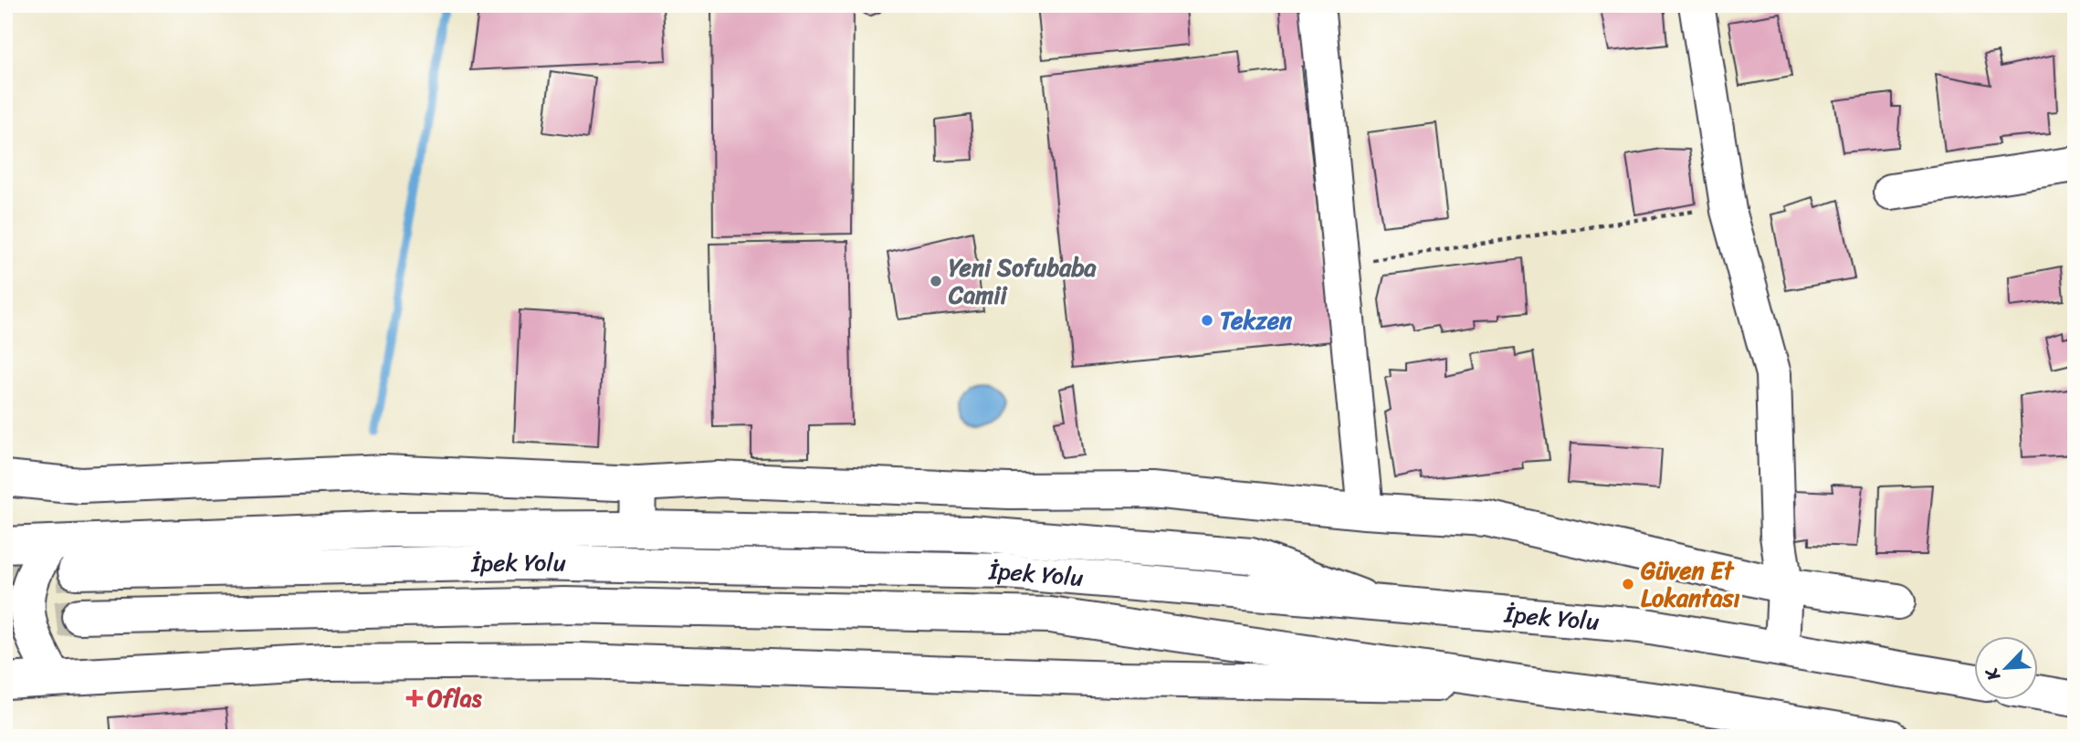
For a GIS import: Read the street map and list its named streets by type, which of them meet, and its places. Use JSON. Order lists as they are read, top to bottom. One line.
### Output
{"streets":{"main road":["İpek Yolu"]},"places":{"other":["Yeni Sofubaba Camii","Tekzen","Güven Et Lokantası"],"health":["Oflas"]},"north":"bottom left"}
